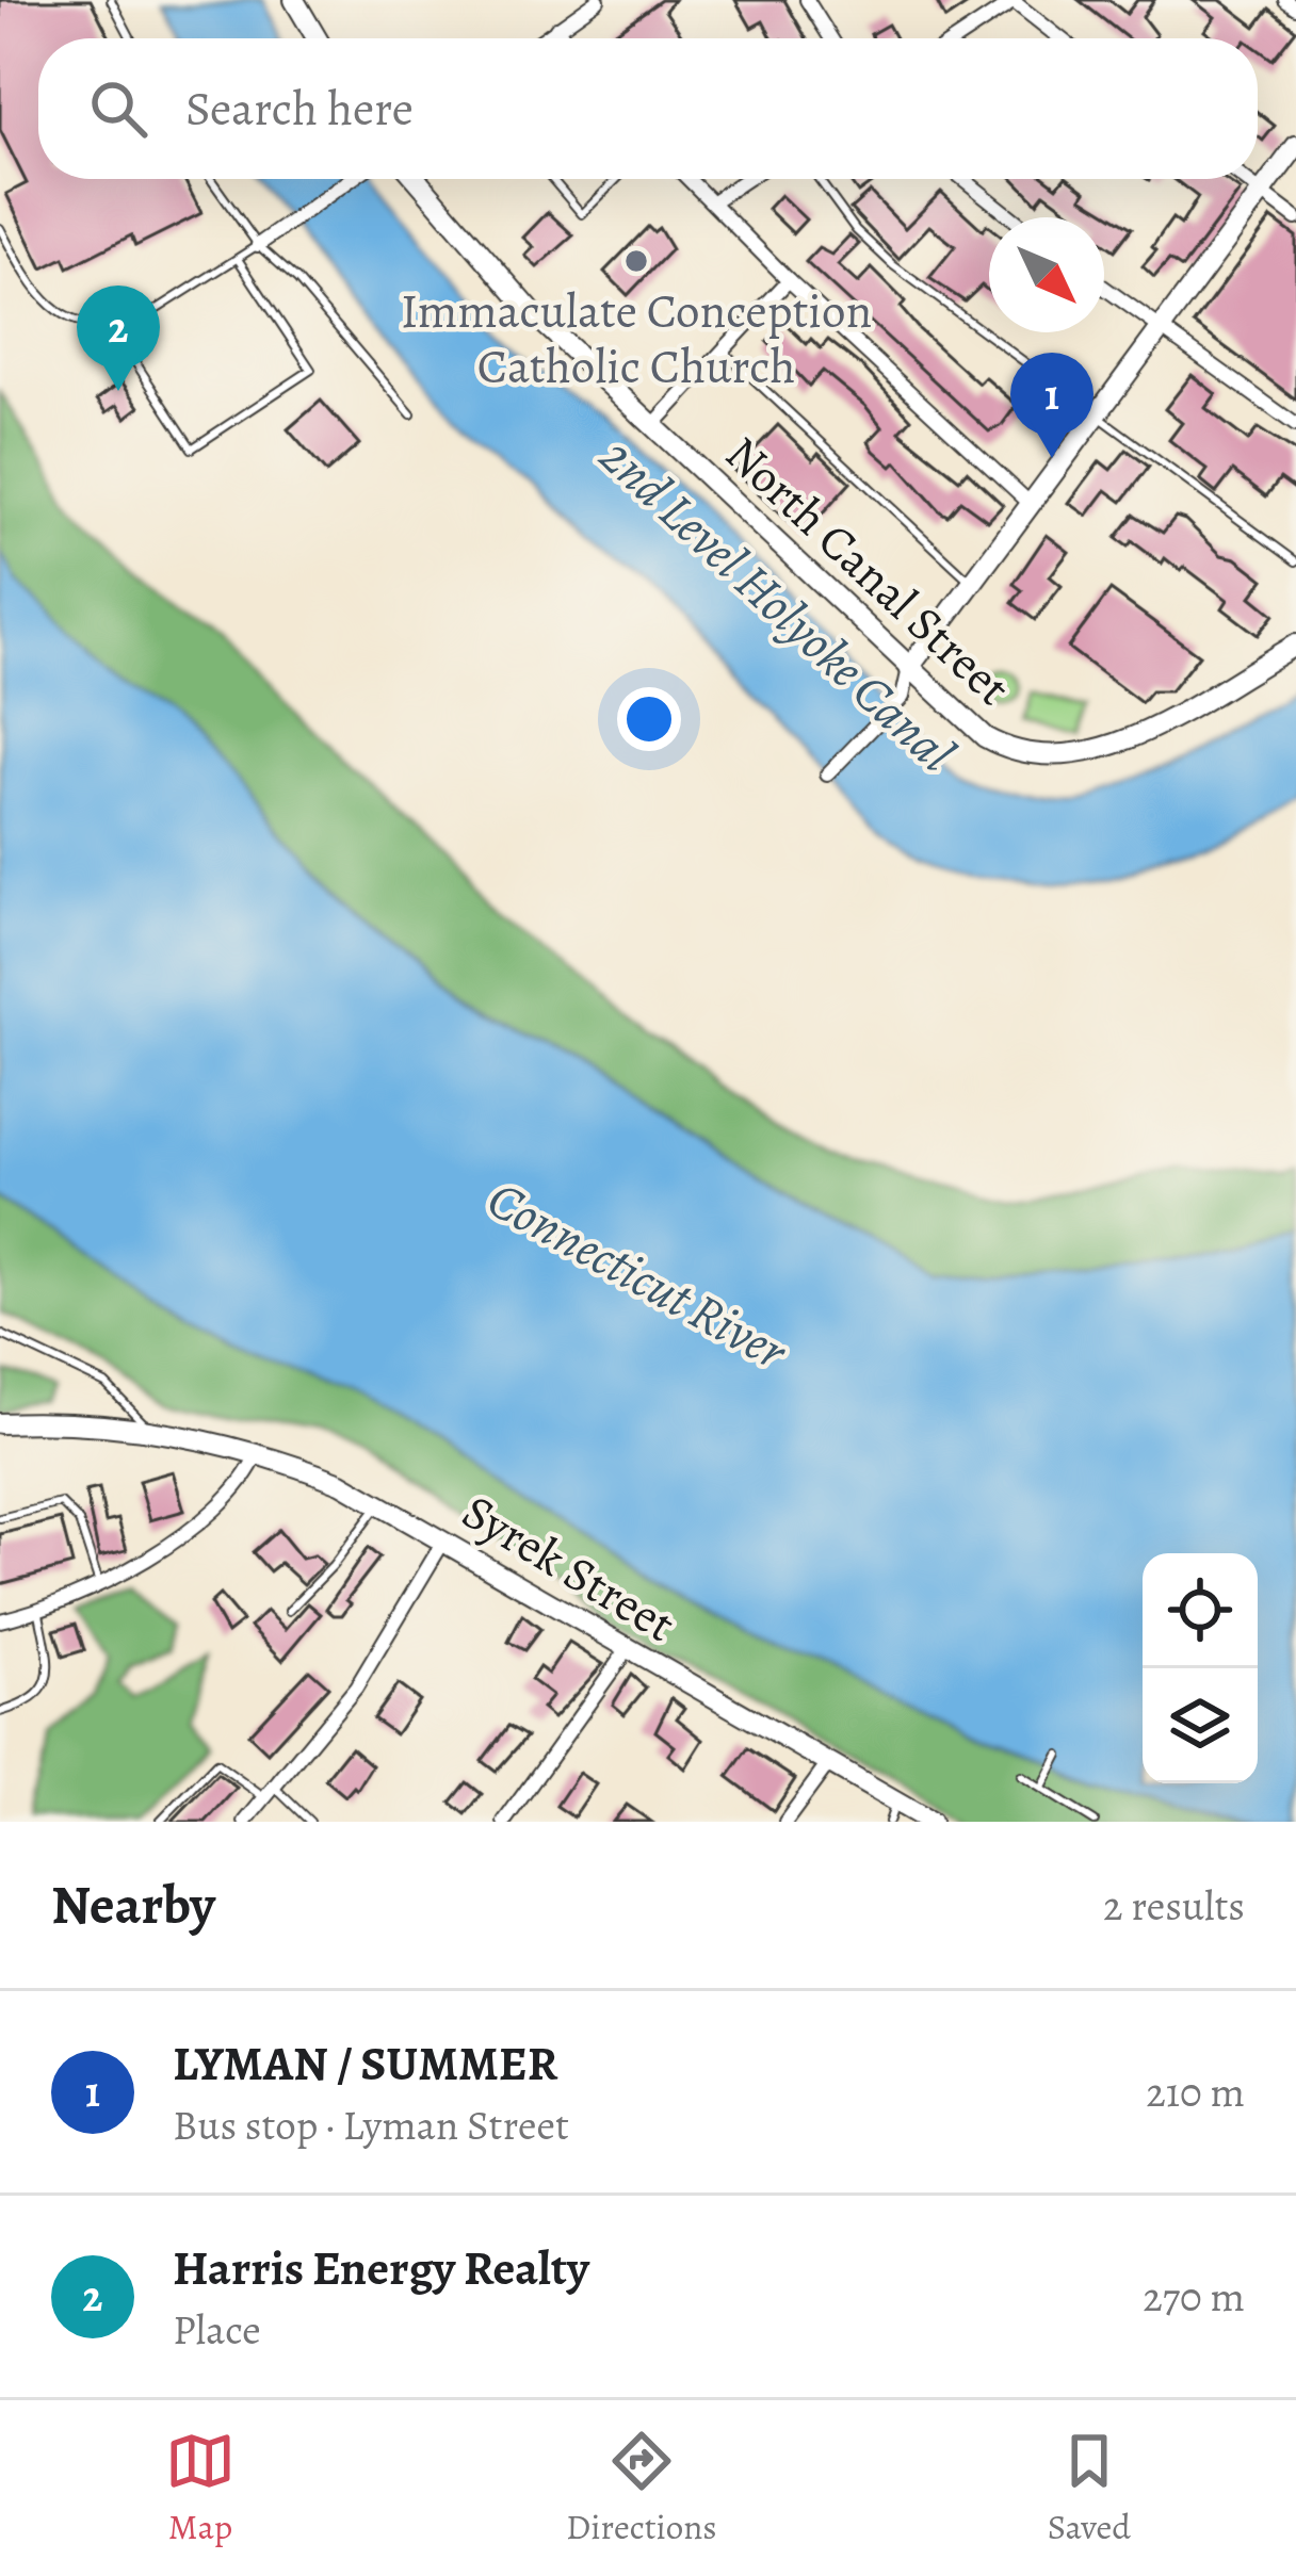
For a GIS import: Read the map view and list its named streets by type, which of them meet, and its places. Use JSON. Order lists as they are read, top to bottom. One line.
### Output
{"streets":{"street":["North Canal Street","Syrek Street"]},"water":["2nd Level Holyoke Canal","Connecticut River"],"places":["Immaculate Conception Catholic Church"],"north":"bottom right","page":{"search":"Search here","pins":["2","1"],"heading":["Nearby","2 results"],"list":[{"mark":"1","name":"LYMAN / SUMMER","note":"Bus stop · Lyman Street","value":"210 m"},{"mark":"2","name":"Harris Energy Realty","note":"Place","value":"270 m"}],"nav":["Map","Directions","Saved"]}}
